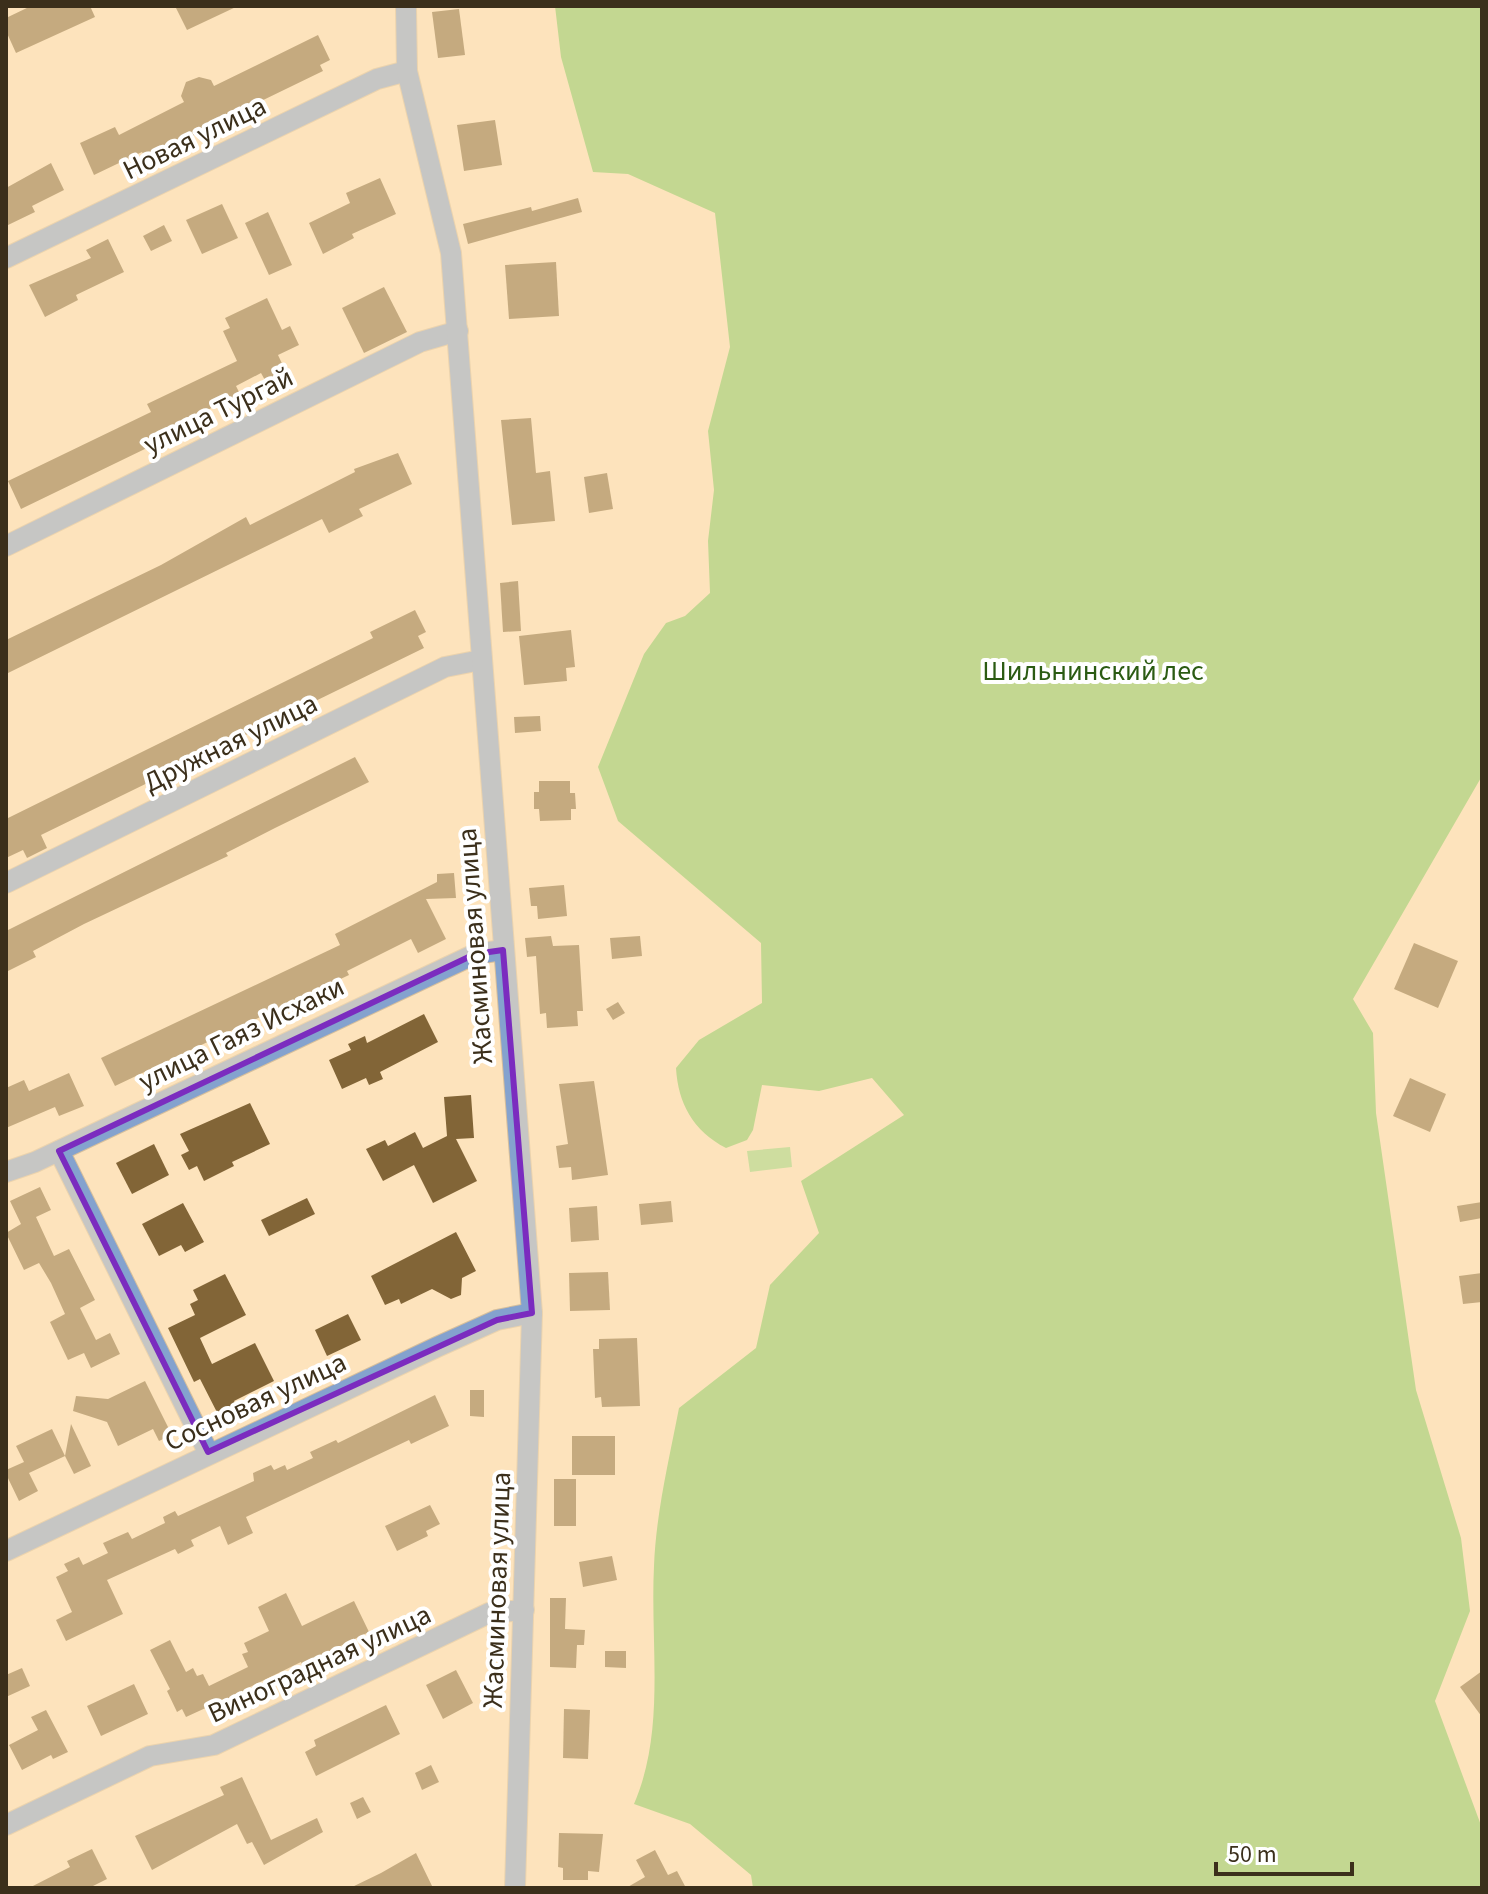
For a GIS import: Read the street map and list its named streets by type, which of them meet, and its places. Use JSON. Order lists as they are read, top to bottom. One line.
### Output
{"streets":{"street":["Новая улица","улица Тургай","Дружная улица","Жасминовая улица","улица Гаяз Исхаки","Сосновая улица","Виноградная улица"]},"crossings":[["Новая улица","Жасминовая улица"],["улица Тургай","Жасминовая улица"],["Дружная улица","Жасминовая улица"],["Жасминовая улица","улица Гаяз Исхаки"],["Жасминовая улица","Сосновая улица"],["Жасминовая улица","Виноградная улица"]],"parks":["Шильнинский лес"],"scale_bar":"50 m"}
